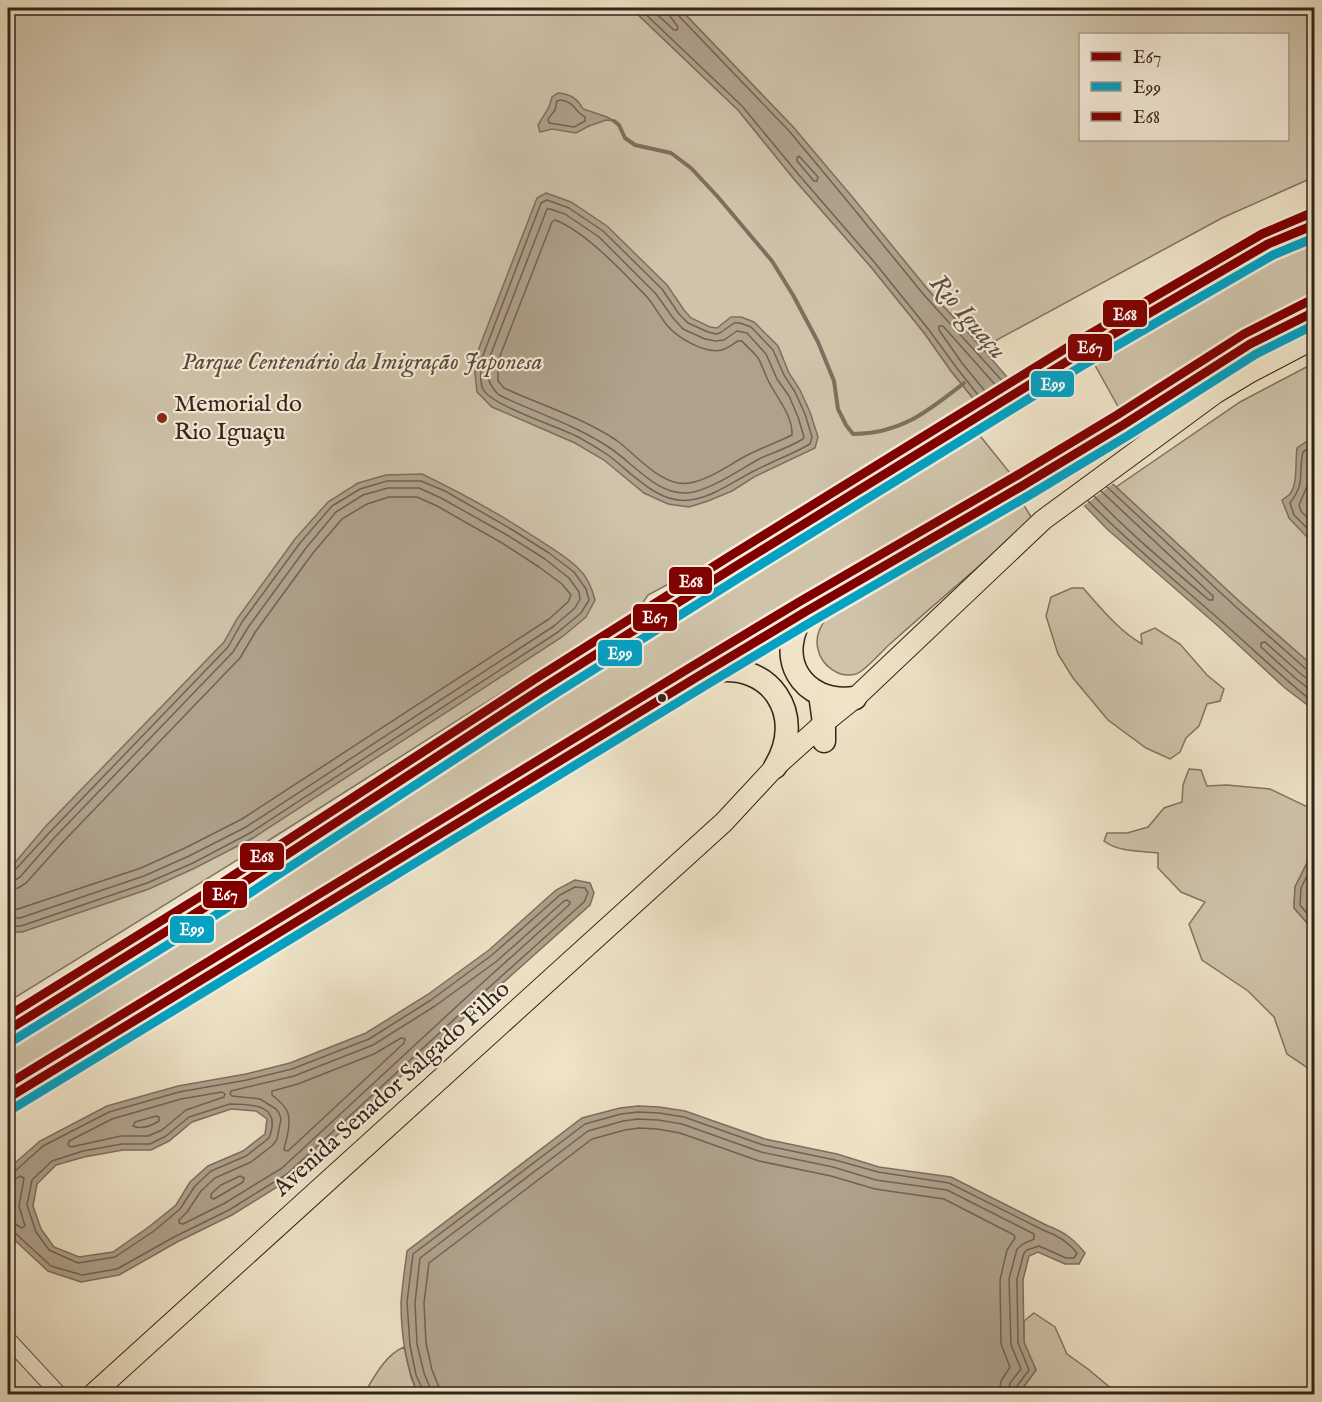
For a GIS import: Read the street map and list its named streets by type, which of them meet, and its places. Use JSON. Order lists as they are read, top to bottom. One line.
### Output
{"streets":{"main road":["Avenida Senador Salgado Filho"]},"water":["Rio Iguaçu"],"parks":["Parque Centenário da Imigração Japonesa"],"places":["Memorial do Rio Iguaçu"],"lines":["transit line E68","transit line E67","transit line E99"],"legend":["E67","E99","E68"]}
